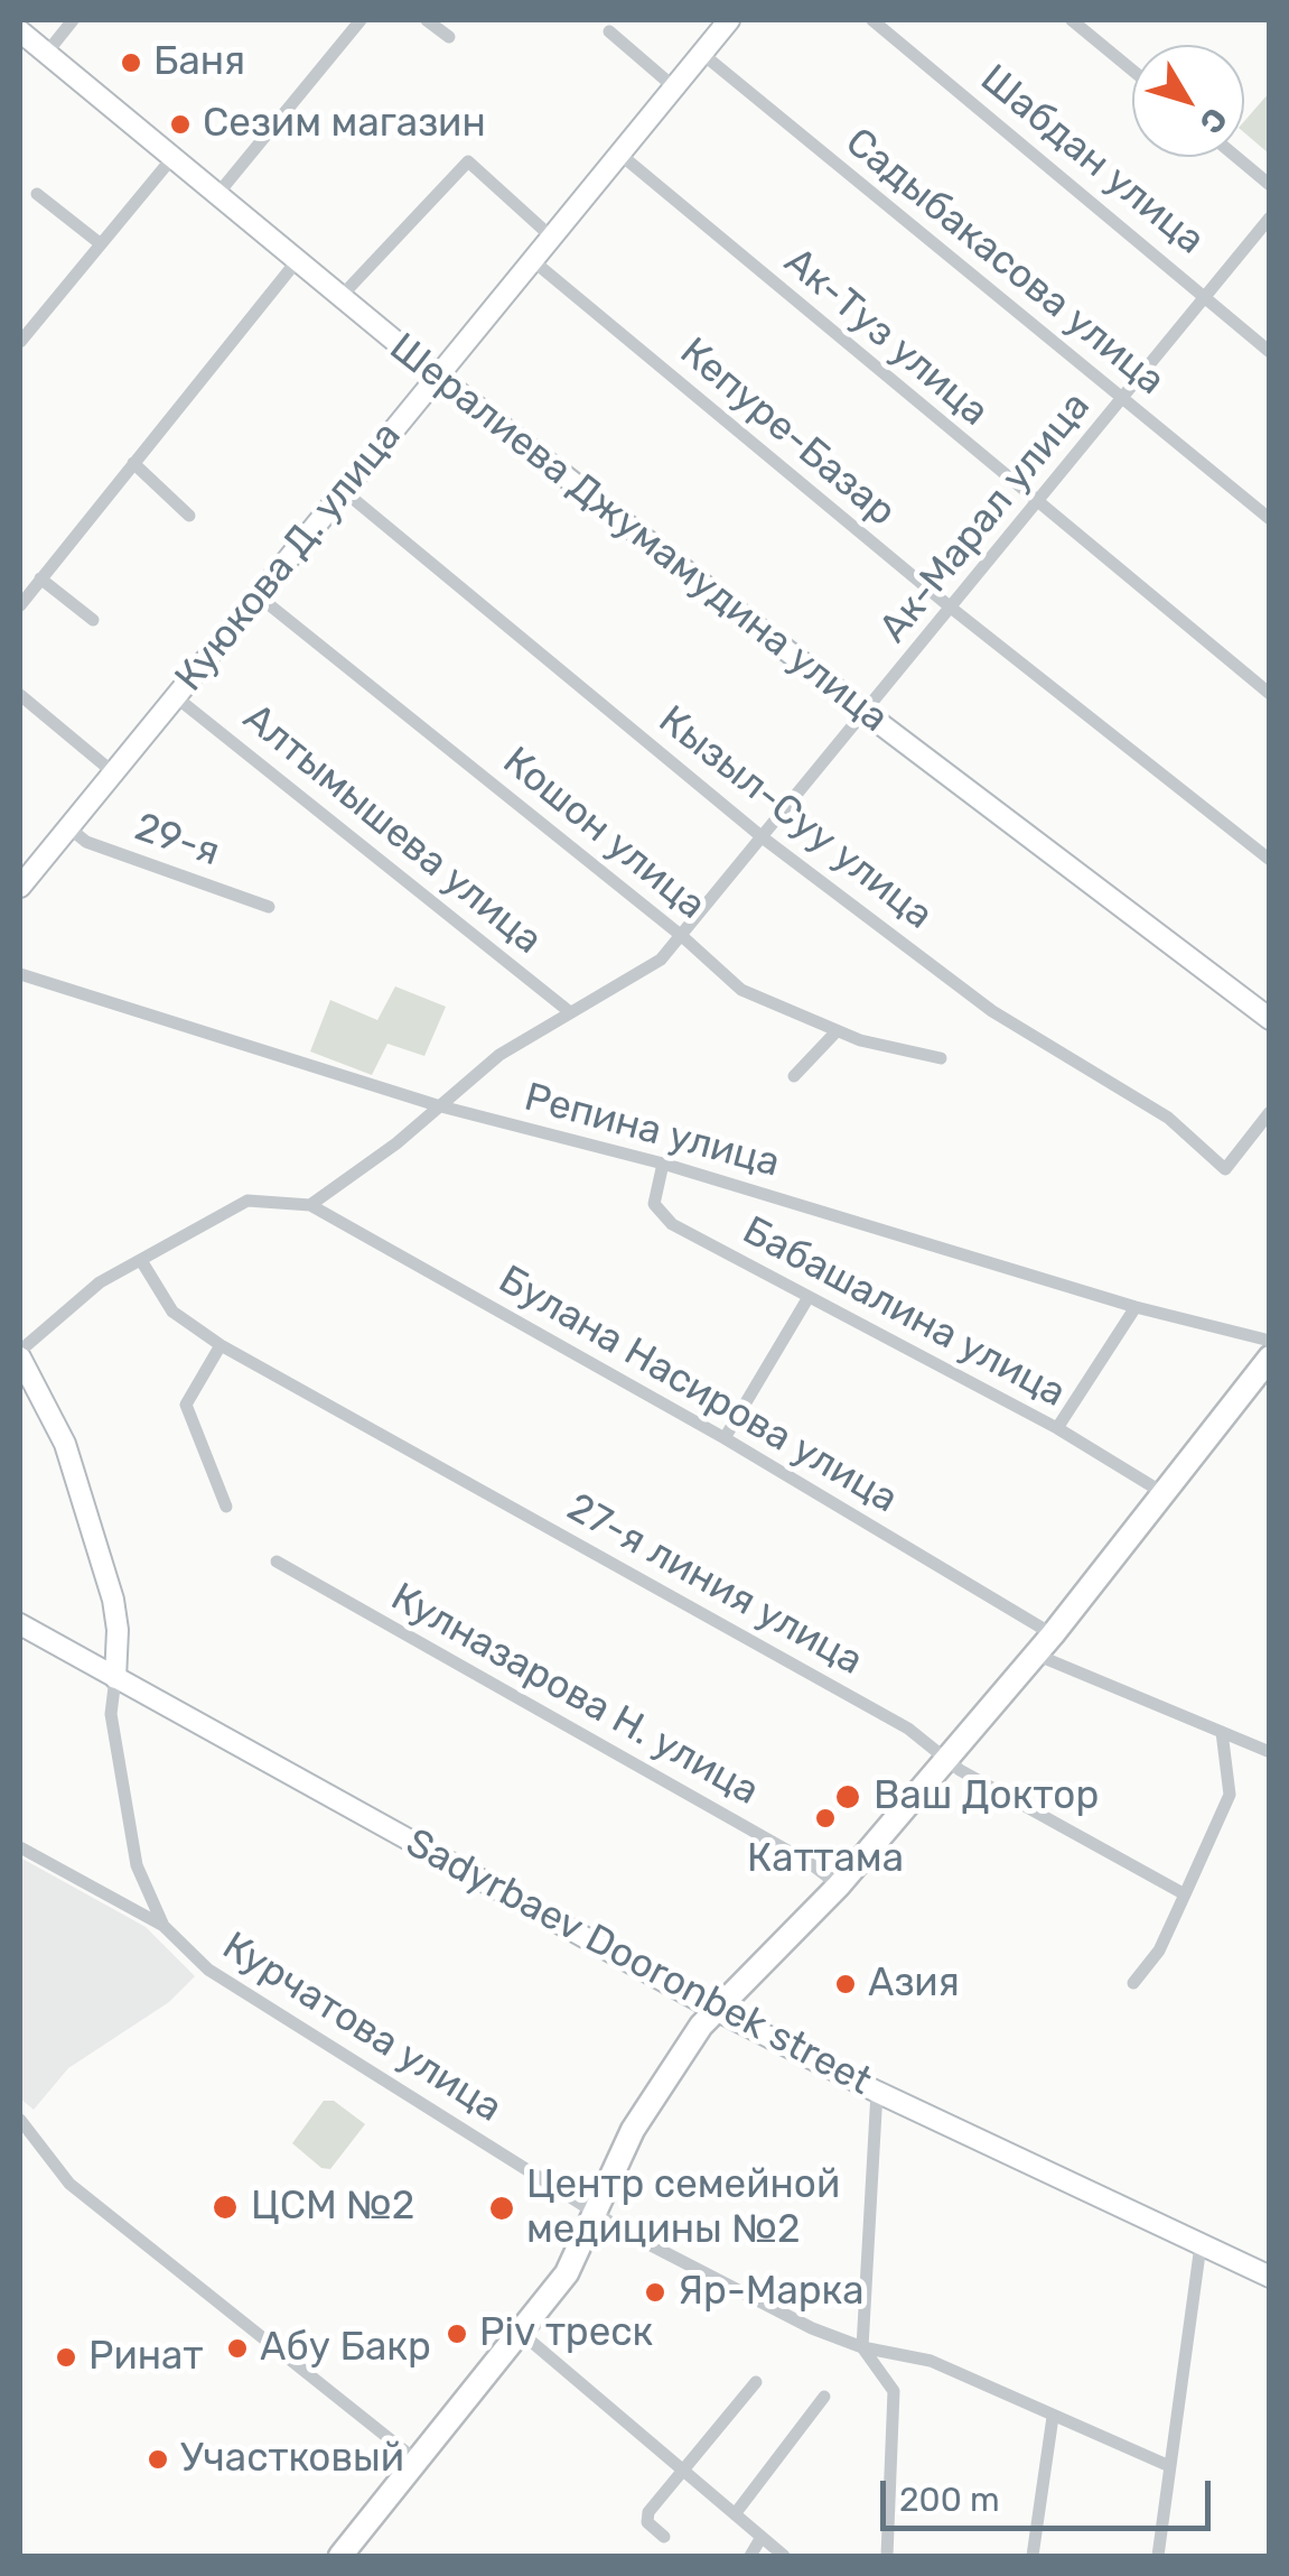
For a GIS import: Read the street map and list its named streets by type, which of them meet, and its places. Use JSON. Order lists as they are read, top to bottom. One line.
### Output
{"streets":{"street":["Шабдан улица","Садыбакасова улица","Ак-Туз улица","Кепуре-Базар","Ак-Марал улица","Шералиева Джумамудина улица","Куюкова Д. улица","Кызыл-Суу улица","Алтымышева улица","Кошон улица","29-я","Репина улица","Бабашалина улица","Булана Насирова улица","27-я линия улица","Кулназарова Н. улица","Sadyrbaev Dooronbek street","Курчатова улица"]},"crossings":[["Шабдан улица","Ак-Марал улица"],["Садыбакасова улица","Ак-Марал улица"],["Садыбакасова улица","Куюкова Д. улица"],["Ак-Туз улица","Ак-Марал улица"],["Ак-Туз улица","Куюкова Д. улица"],["Кепуре-Базар","Ак-Марал улица"],["Кепуре-Базар","Куюкова Д. улица"],["Ак-Марал улица","Шералиева Джумамудина улица"],["Ак-Марал улица","Кызыл-Суу улица"],["Ак-Марал улица","Алтымышева улица"],["Ак-Марал улица","Кошон улица"],["Ак-Марал улица","Репина улица"],["Ак-Марал улица","Булана Насирова улица"],["Шералиева Джумамудина улица","Куюкова Д. улица"],["Куюкова Д. улица","Кызыл-Суу улица"],["Куюкова Д. улица","Алтымышева улица"],["Куюкова Д. улица","Кошон улица"],["Куюкова Д. улица","29-я"],["Репина улица","Бабашалина улица"]],"places":["Баня","Сезим магазин","Ваш Доктор","Каттама","Азия","ЦСМ №2","Центр семейной медицины №2","Яр-Марка","Piv треск","Абу Бакр","Ринат","Участковый"],"scale_bar":"200 m","north":"bottom right"}
